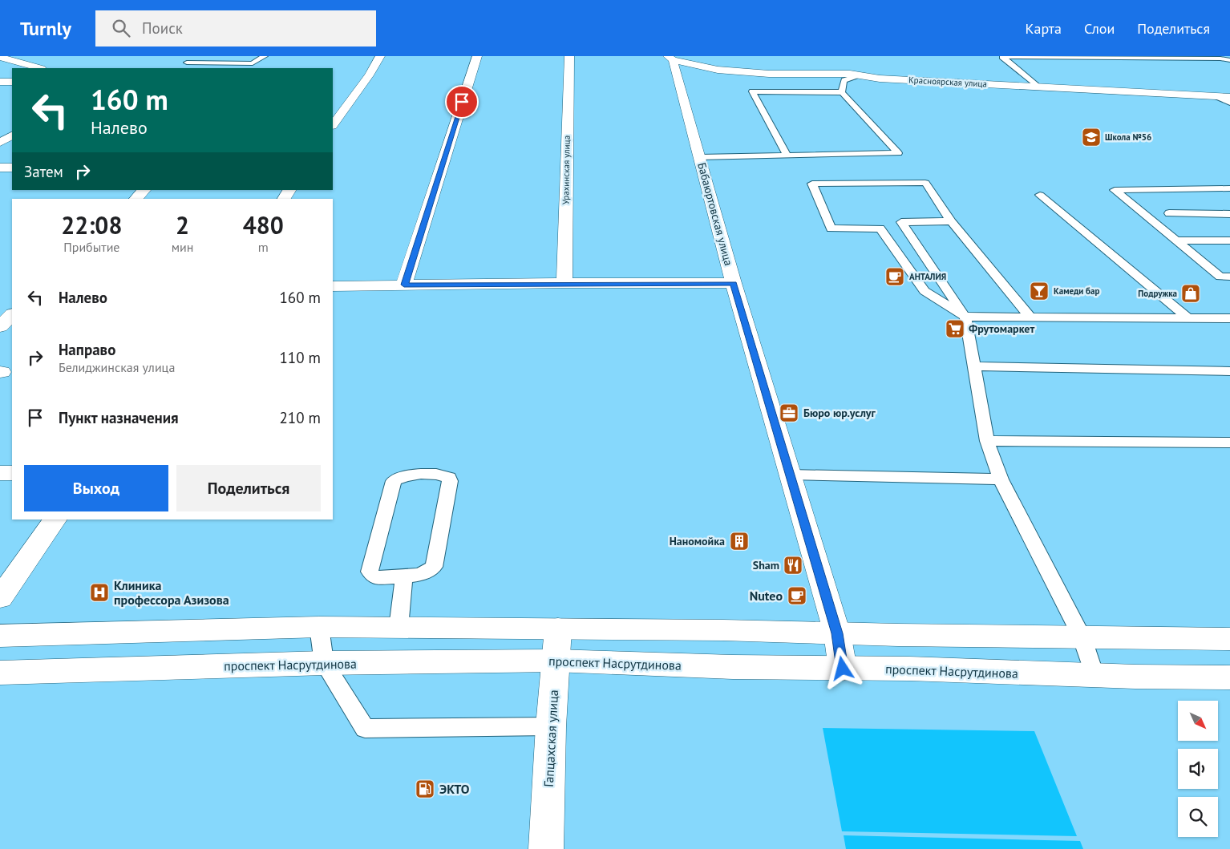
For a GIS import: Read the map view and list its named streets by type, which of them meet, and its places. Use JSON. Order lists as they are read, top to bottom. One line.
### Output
{"streets":{"street":["Красноярская улица","Урахинская улица","Бабаюртовская улица","проспект Насрутдинова","Гапцахская улица"]},"crossings":[["Красноярская улица","Бабаюртовская улица"],["Бабаюртовская улица","проспект Насрутдинова"],["проспект Насрутдинова","Гапцахская улица"]],"places":{"school or university":["Школа №56"],"cafe":["АНТАЛИЯ","Nuteo"],"bar":["Камеди бар"],"shop":["Подружка"],"supermarket":["Фрутомаркет"],"office":["Бюро юр.услуг"],"building":["Наномойка"],"restaurant":["Sham"],"hospital":["Клиника профессора Азизова"],"fuel station":["ЭКТО"]},"north":"bottom right","page":{"header":"Turnly","search":"Поиск","nav":["Карта","Слои","Поделиться"],"turn":["160 m","Налево"],"then":"Затем","eta":["22:08","Прибытие","2","мин","480","m"],"list":[{"name":"Налево","value":"160 m"},{"name":"Направо","note":"Белиджинская улица","value":"110 m"},{"name":"Пункт назначения","value":"210 m"}],"buttons":["Выход","Поделиться"]}}
